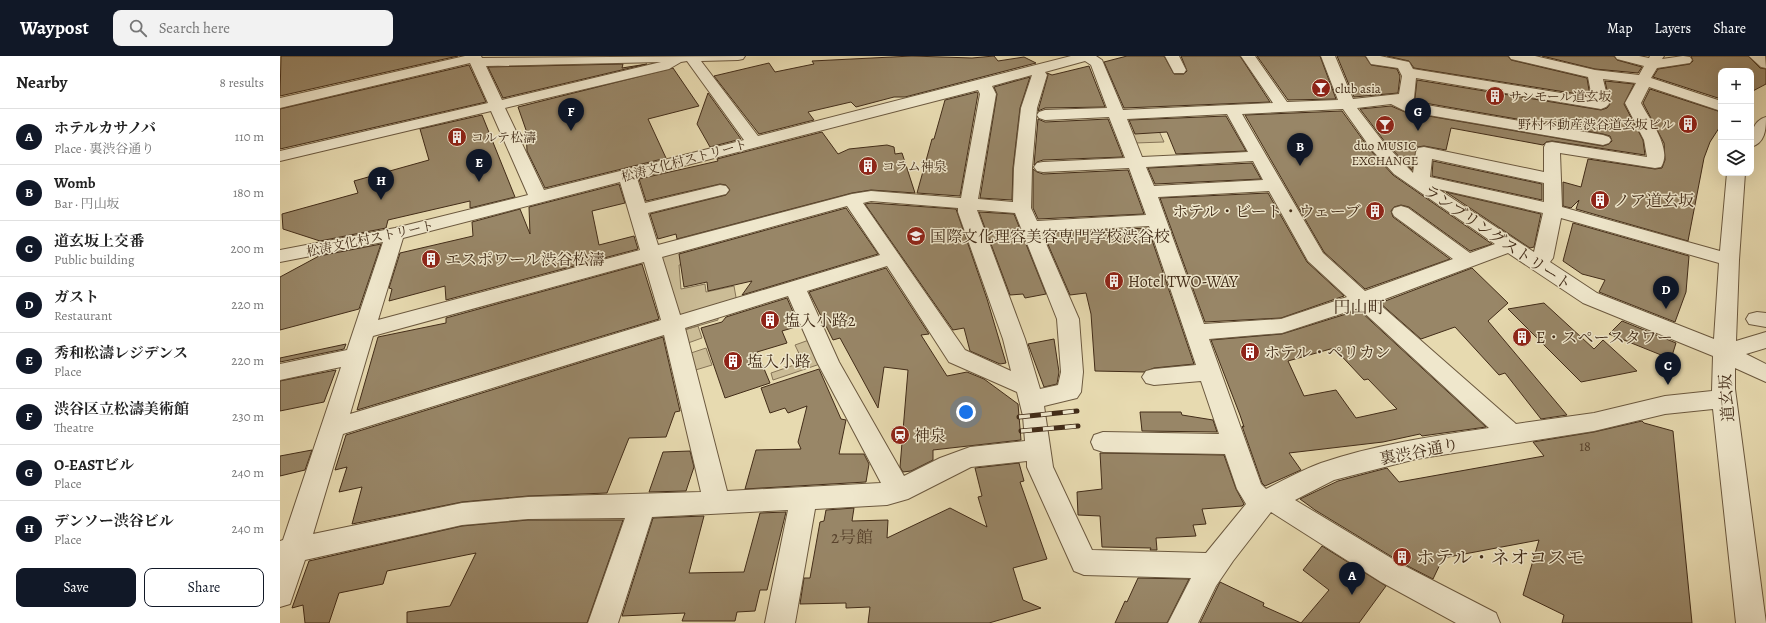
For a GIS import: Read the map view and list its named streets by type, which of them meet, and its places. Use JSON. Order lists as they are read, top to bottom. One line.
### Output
{"streets":{"street":["松涛文化村ストリート","ランブリングストリート","道玄坂","裏渋谷通り"]},"crossings":[["ランブリングストリート","道玄坂"],["道玄坂","裏渋谷通り"]],"districts":["円山町"],"places":{"bar":["club asia","duo MUSIC EXCHANGE"],"building":["サンモール道玄坂","野村不動産渋谷道玄坂ビル","コルテ松濤","コラム神泉","ノア道玄坂","ホテル・ビート・ウェーブ","エスポワール渋谷松濤","Hotel TWO-WAY","塩入小路2","E・スペースタワー","ホテル・ペリカン","塩入小路","ホテル・ネオコスモ"],"school or university":["国際文化理容美容専門学校渋谷校"],"station":["神泉"]},"house_numbers":["18","2号館"],"page":{"header":"Waypost","search":"Search here","nav":["Map","Layers","Share"],"heading":["Nearby","8 results"],"map_buttons":["+","−"],"pins":["F","G","B","E","H","D","C","A"],"list":[{"mark":"A","name":"ホテルカサノバ","note":"Place · 裏渋谷通り","value":"110 m"},{"mark":"B","name":"Womb","note":"Bar · 円山坂","value":"180 m"},{"mark":"C","name":"道玄坂上交番","note":"Public building","value":"200 m"},{"mark":"D","name":"ガスト","note":"Restaurant","value":"220 m"},{"mark":"E","name":"秀和松濤レジデンス","note":"Place","value":"220 m"},{"mark":"F","name":"渋谷区立松濤美術館","note":"Theatre","value":"230 m"},{"mark":"G","name":"O-EASTビル","note":"Place","value":"240 m"},{"mark":"H","name":"デンソー渋谷ビル","note":"Place","value":"240 m"}],"buttons":["Save","Share"]}}
